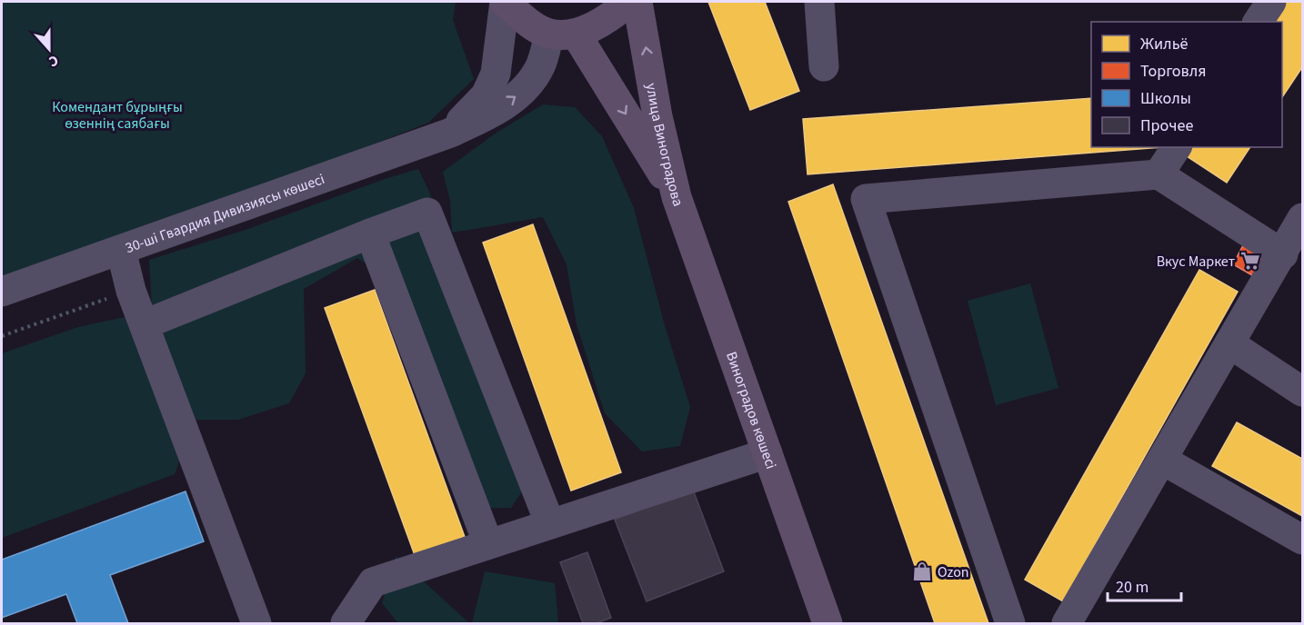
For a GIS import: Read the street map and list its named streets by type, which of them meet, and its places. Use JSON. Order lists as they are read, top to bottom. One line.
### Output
{"streets":{"main road":["улица Виноградова","Виноградов көшесі"],"street":["30-ші Гвардия Дивизиясы көшесі"]},"crossings":[["улица Виноградова","30-ші Гвардия Дивизиясы көшесі"],["улица Виноградова","Виноградов көшесі"]],"parks":["Комендант бұрыңғы өзеннің саябағы"],"places":{"supermarket":["Вкус Маркет"],"shop":["Ozon"]},"legend":["Жильё","Торговля","Школы","Прочее"],"scale_bar":"20 m","north":"bottom"}
